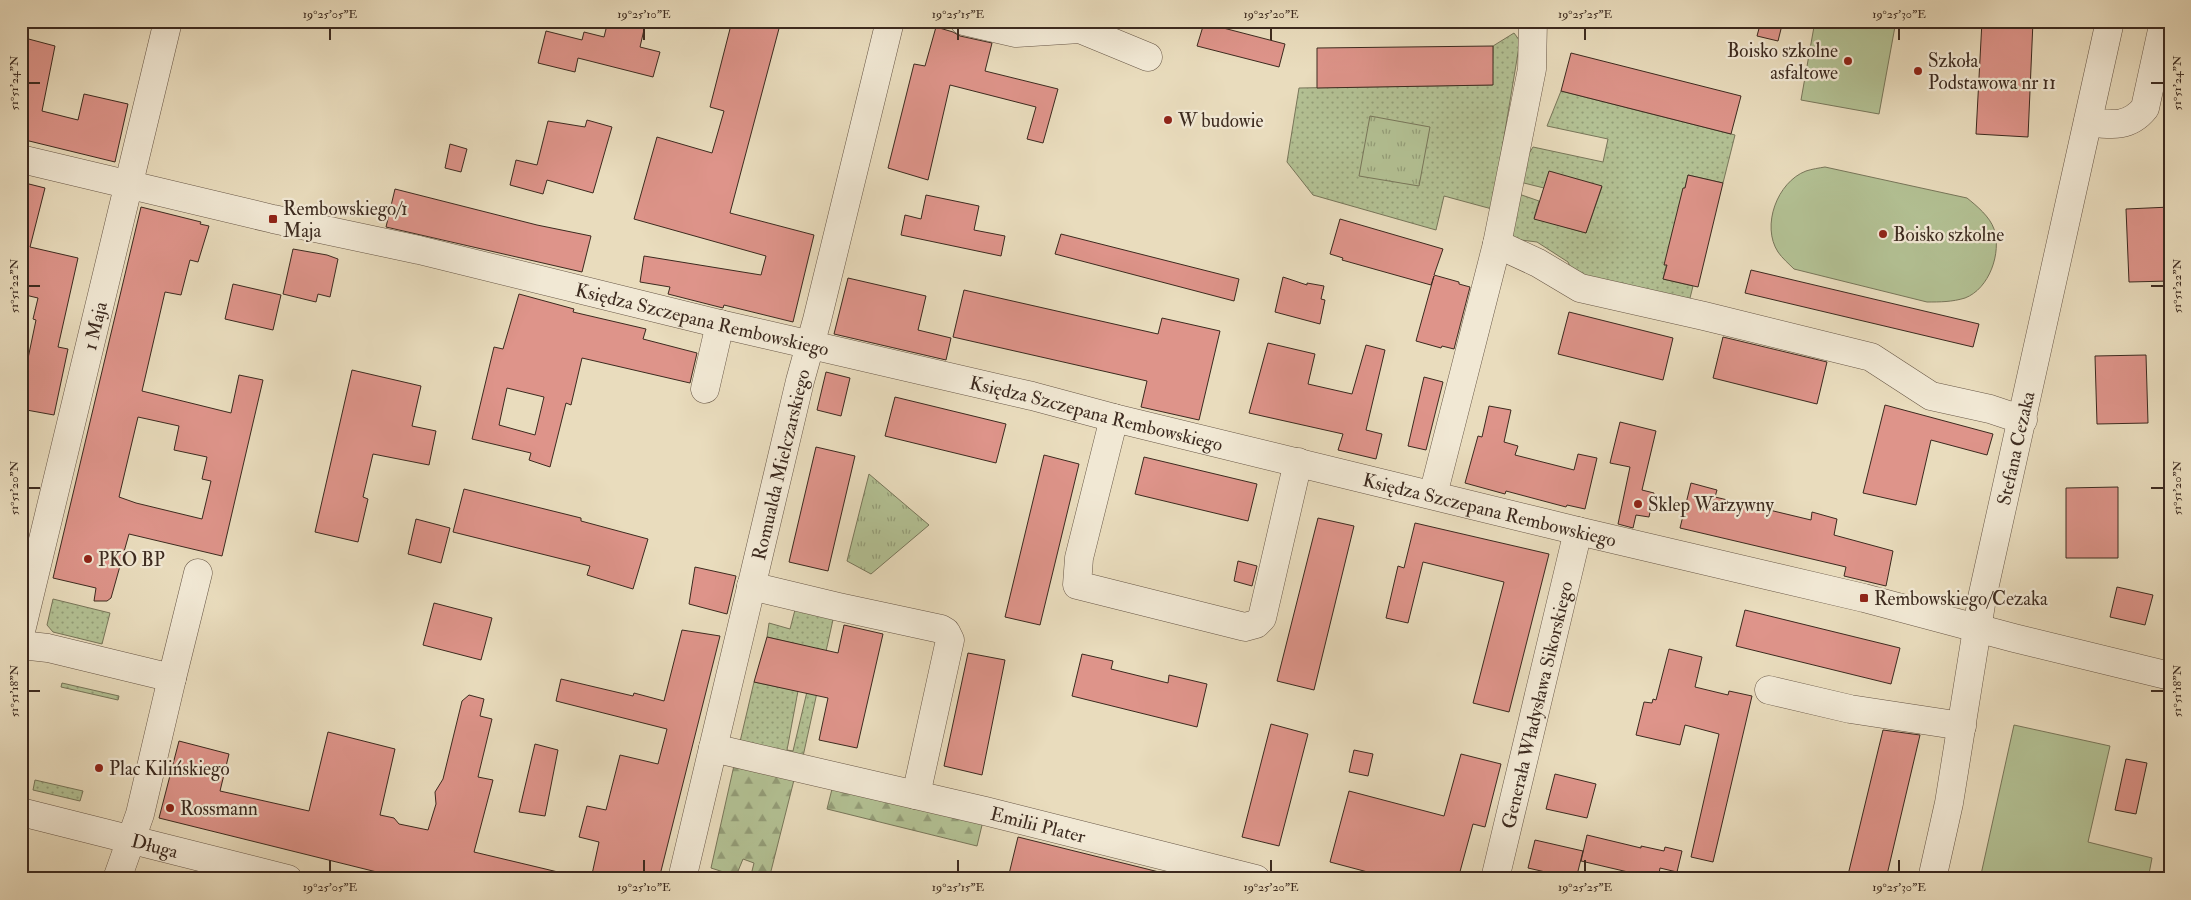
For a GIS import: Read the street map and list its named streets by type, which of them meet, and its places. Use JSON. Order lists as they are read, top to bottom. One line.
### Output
{"streets":{"street":["Księdza Szczepana Rembowskiego","1 Maja","Stefana Cezaka","Romualda Mielczarskiego","Generała Władysława Sikorskiego","Emilii Plater","Długa"]},"crossings":[["Księdza Szczepana Rembowskiego","1 Maja"],["Księdza Szczepana Rembowskiego","Stefana Cezaka"],["Księdza Szczepana Rembowskiego","Romualda Mielczarskiego"],["Księdza Szczepana Rembowskiego","Generała Władysława Sikorskiego"],["Romualda Mielczarskiego","Emilii Plater"]],"places":{"other":["Boisko szkolne asfaltowe","Szkoła Podstawowa nr 11","W budowie","Boisko szkolne","Sklep Warzywny","PKO BP","Plac Kilińskiego","Rossmann"],"transit":["Rembowskiego/1 Maja","Rembowskiego/Cezaka"]},"coordinates":["19°25'05\"E","19°25'10\"E","19°25'15\"E","19°25'20\"E","19°25'25\"E","19°25'30\"E","51°51'24\"N","51°51'22\"N","51°51'20\"N","51°51'18\"N"]}
